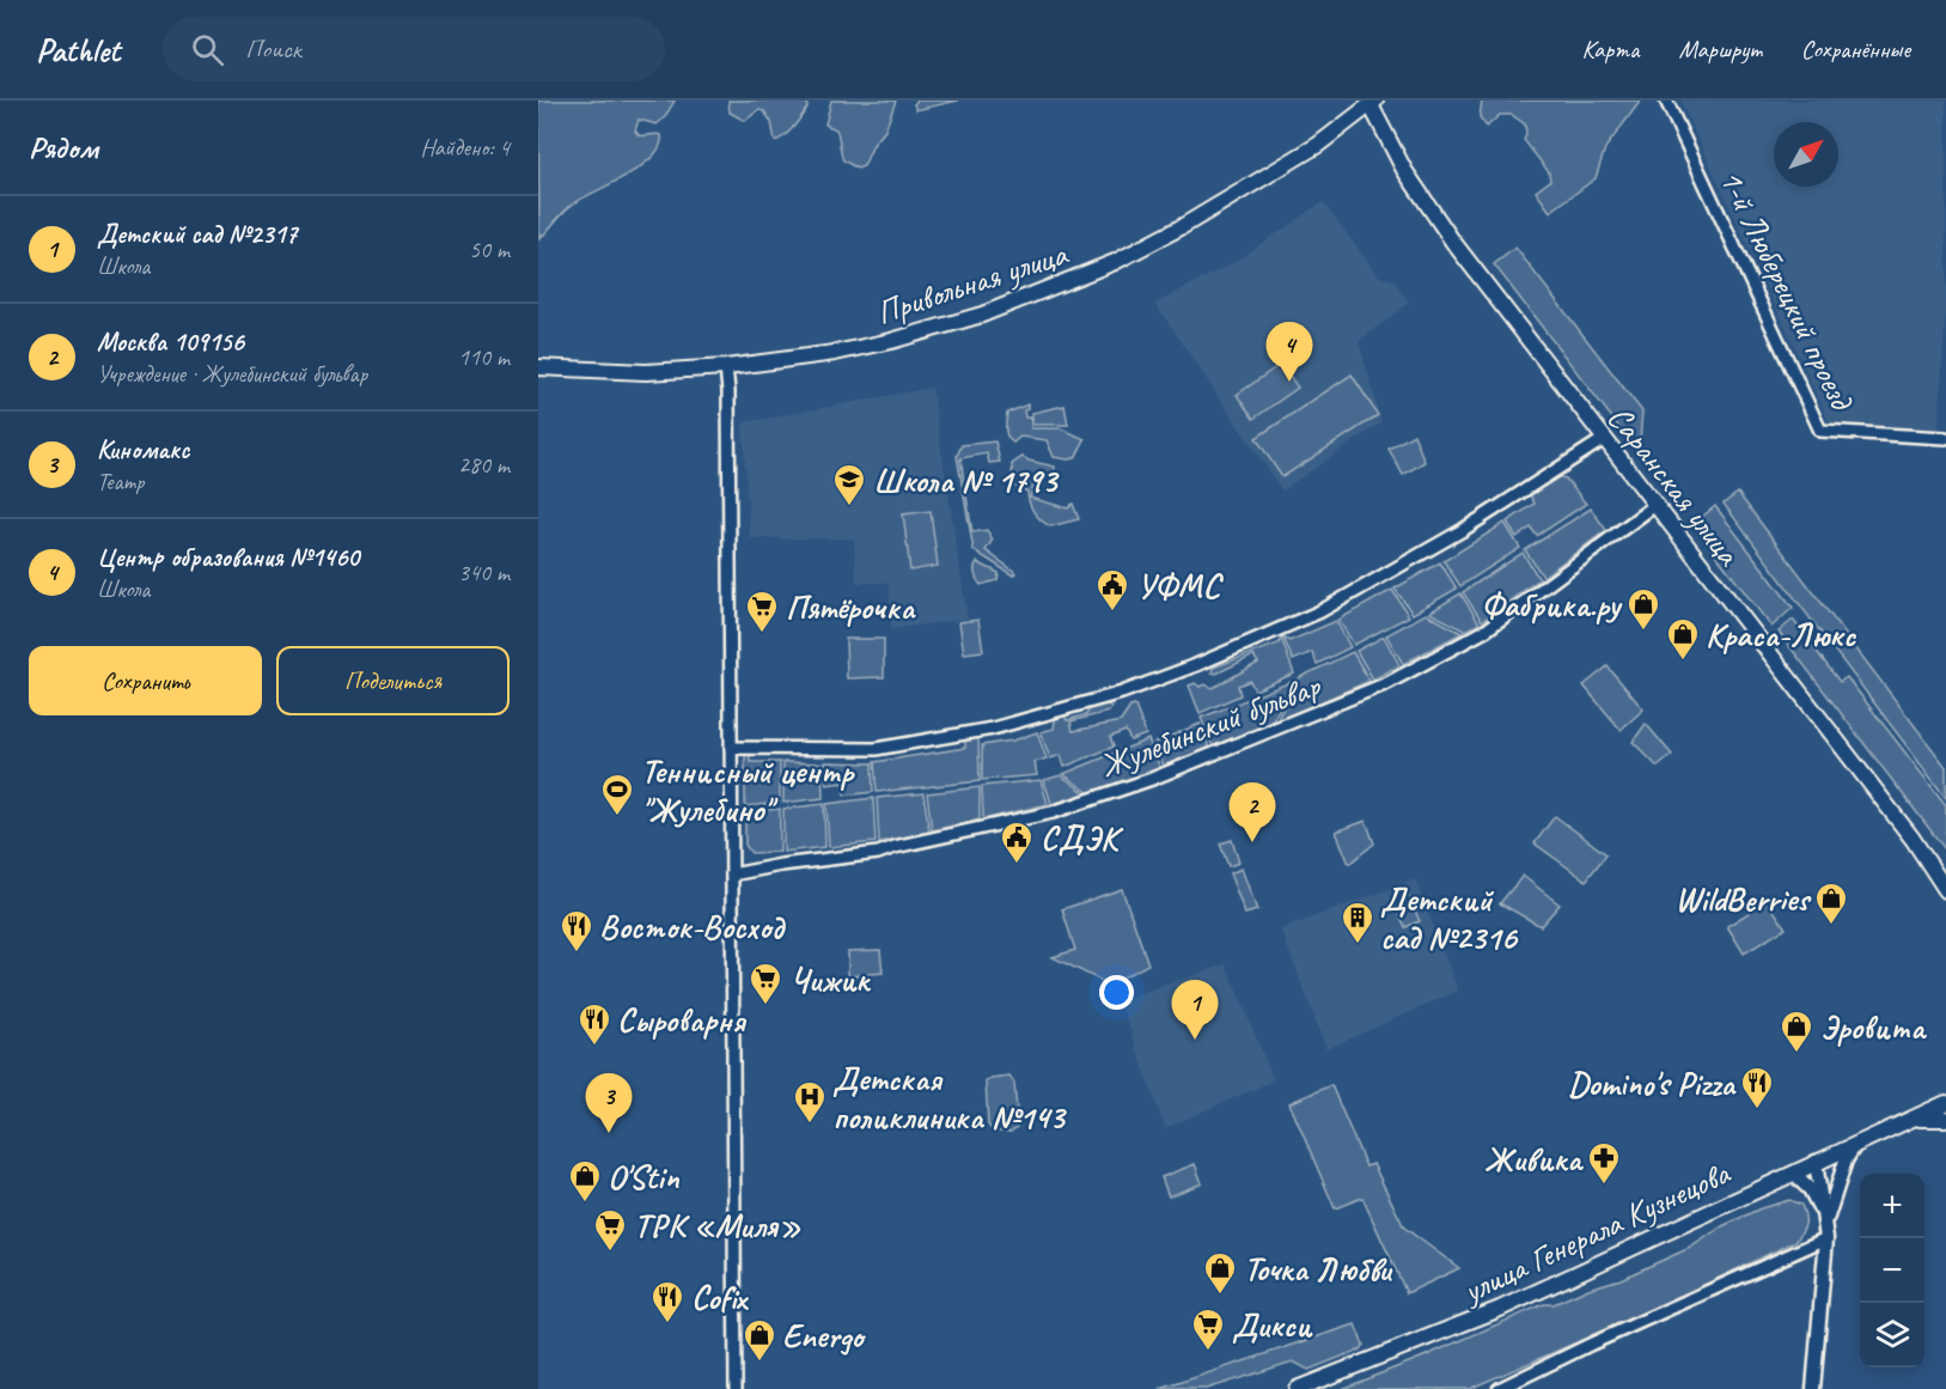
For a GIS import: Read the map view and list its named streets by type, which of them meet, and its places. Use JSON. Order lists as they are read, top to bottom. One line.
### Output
{"streets":{"main road":["Привольная улица","Саранская улица","улица Генерала Кузнецова"],"street":["1-й Люберецкий проезд","Жулебинский бульвар"]},"crossings":[["Привольная улица","Саранская улица"],["Саранская улица","Жулебинский бульвар"]],"places":{"school or university":["Школа № 1793"],"public building":["УФМС","СДЭК"],"shop":["Фабрика.ру","Краса-Люкс","WildBerries","Эровита","O'Stin","Точка Любви","Energo"],"supermarket":["Пятёрочка","Чижик","ТРК «Миля»","Дикси"],"sports":["Теннисный центр \"Жулебино\""],"building":["Детский сад №2316"],"restaurant":["Восток-Восход","Сыроварня","Domino's Pizza","Cofix"],"hospital":["Детская поликлиника №143"],"pharmacy":["Живика"]},"north":"top right","page":{"header":"Pathlet","search":"Поиск","nav":["Карта","Маршрут","Сохранённые"],"heading":["Рядом","Найдено: 4"],"list":[{"mark":"1","name":"Детский сад №2317","note":"Школа","value":"50 m"},{"mark":"2","name":"Москва 109156","note":"Учреждение · Жулебинский бульвар","value":"110 m"},{"mark":"3","name":"Киномакс","note":"Театр","value":"280 m"},{"mark":"4","name":"Центр образования №1460","note":"Школа","value":"340 m"}],"pins":["4","2","1","3"],"buttons":["Сохранить","Поделиться"],"map_buttons":["+","−"]}}
